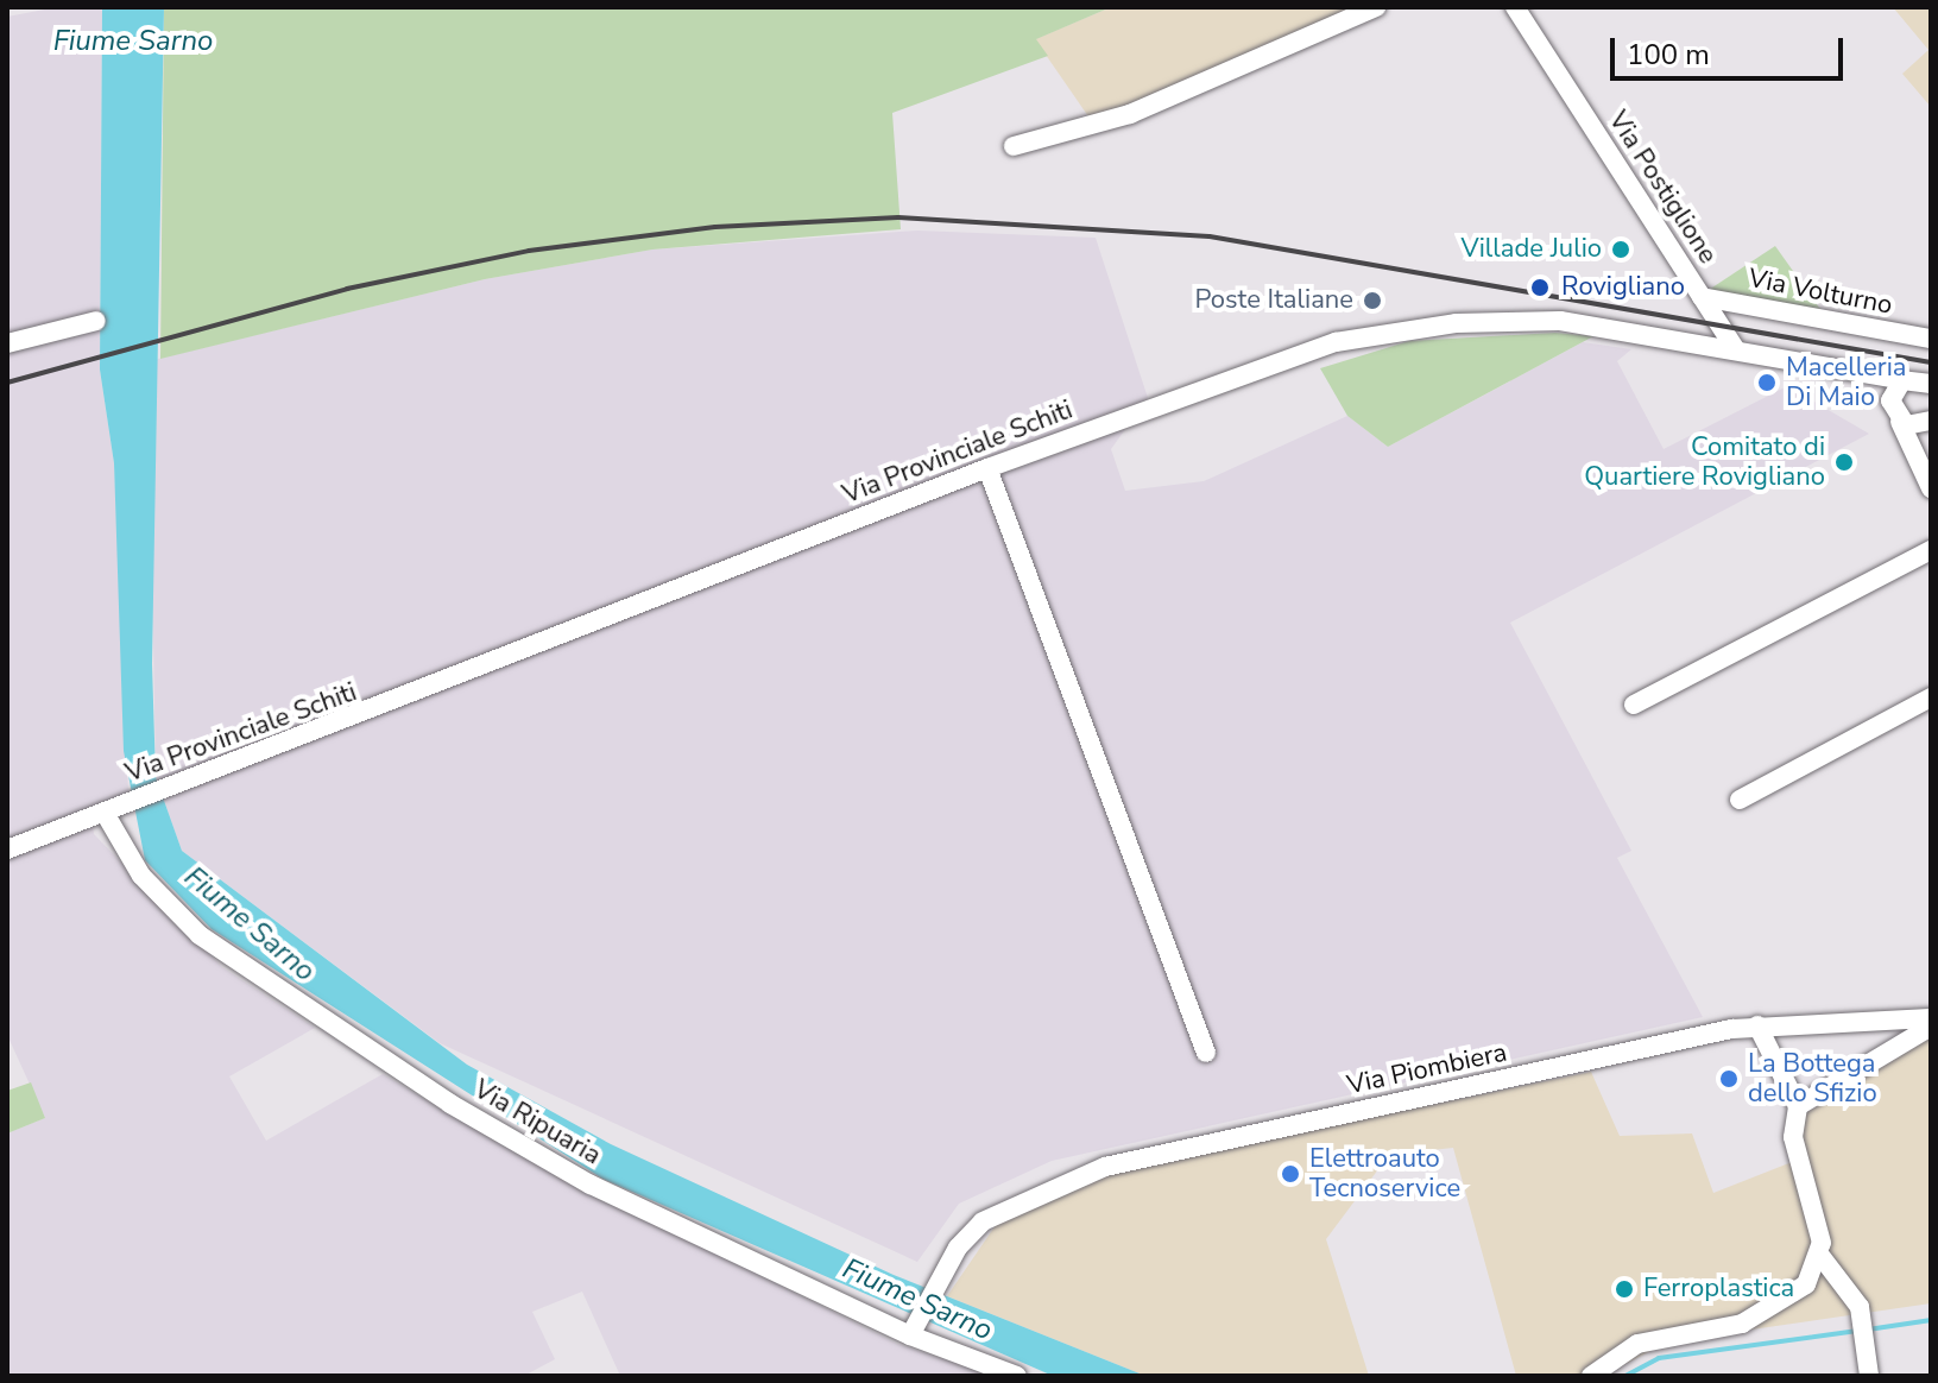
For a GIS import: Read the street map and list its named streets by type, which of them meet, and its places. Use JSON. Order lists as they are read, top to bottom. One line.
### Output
{"streets":{"street":["Via Postiglione","Via Volturno","Via Provinciale Schiti","Via Piombiera","Via Ripuaria"]},"crossings":[["Via Postiglione","Via Volturno"],["Via Postiglione","Via Provinciale Schiti"],["Via Provinciale Schiti","Via Ripuaria"],["Via Piombiera","Via Ripuaria"]],"water":["Fiume Sarno"],"places":["Villade Julio","Rovigliano","Poste Italiane","Macelleria Di Maio","Comitato di Quartiere Rovigliano","La Bottega dello Sfizio","Elettroauto Tecnoservice","Ferroplastica"],"scale_bar":"100 m"}
